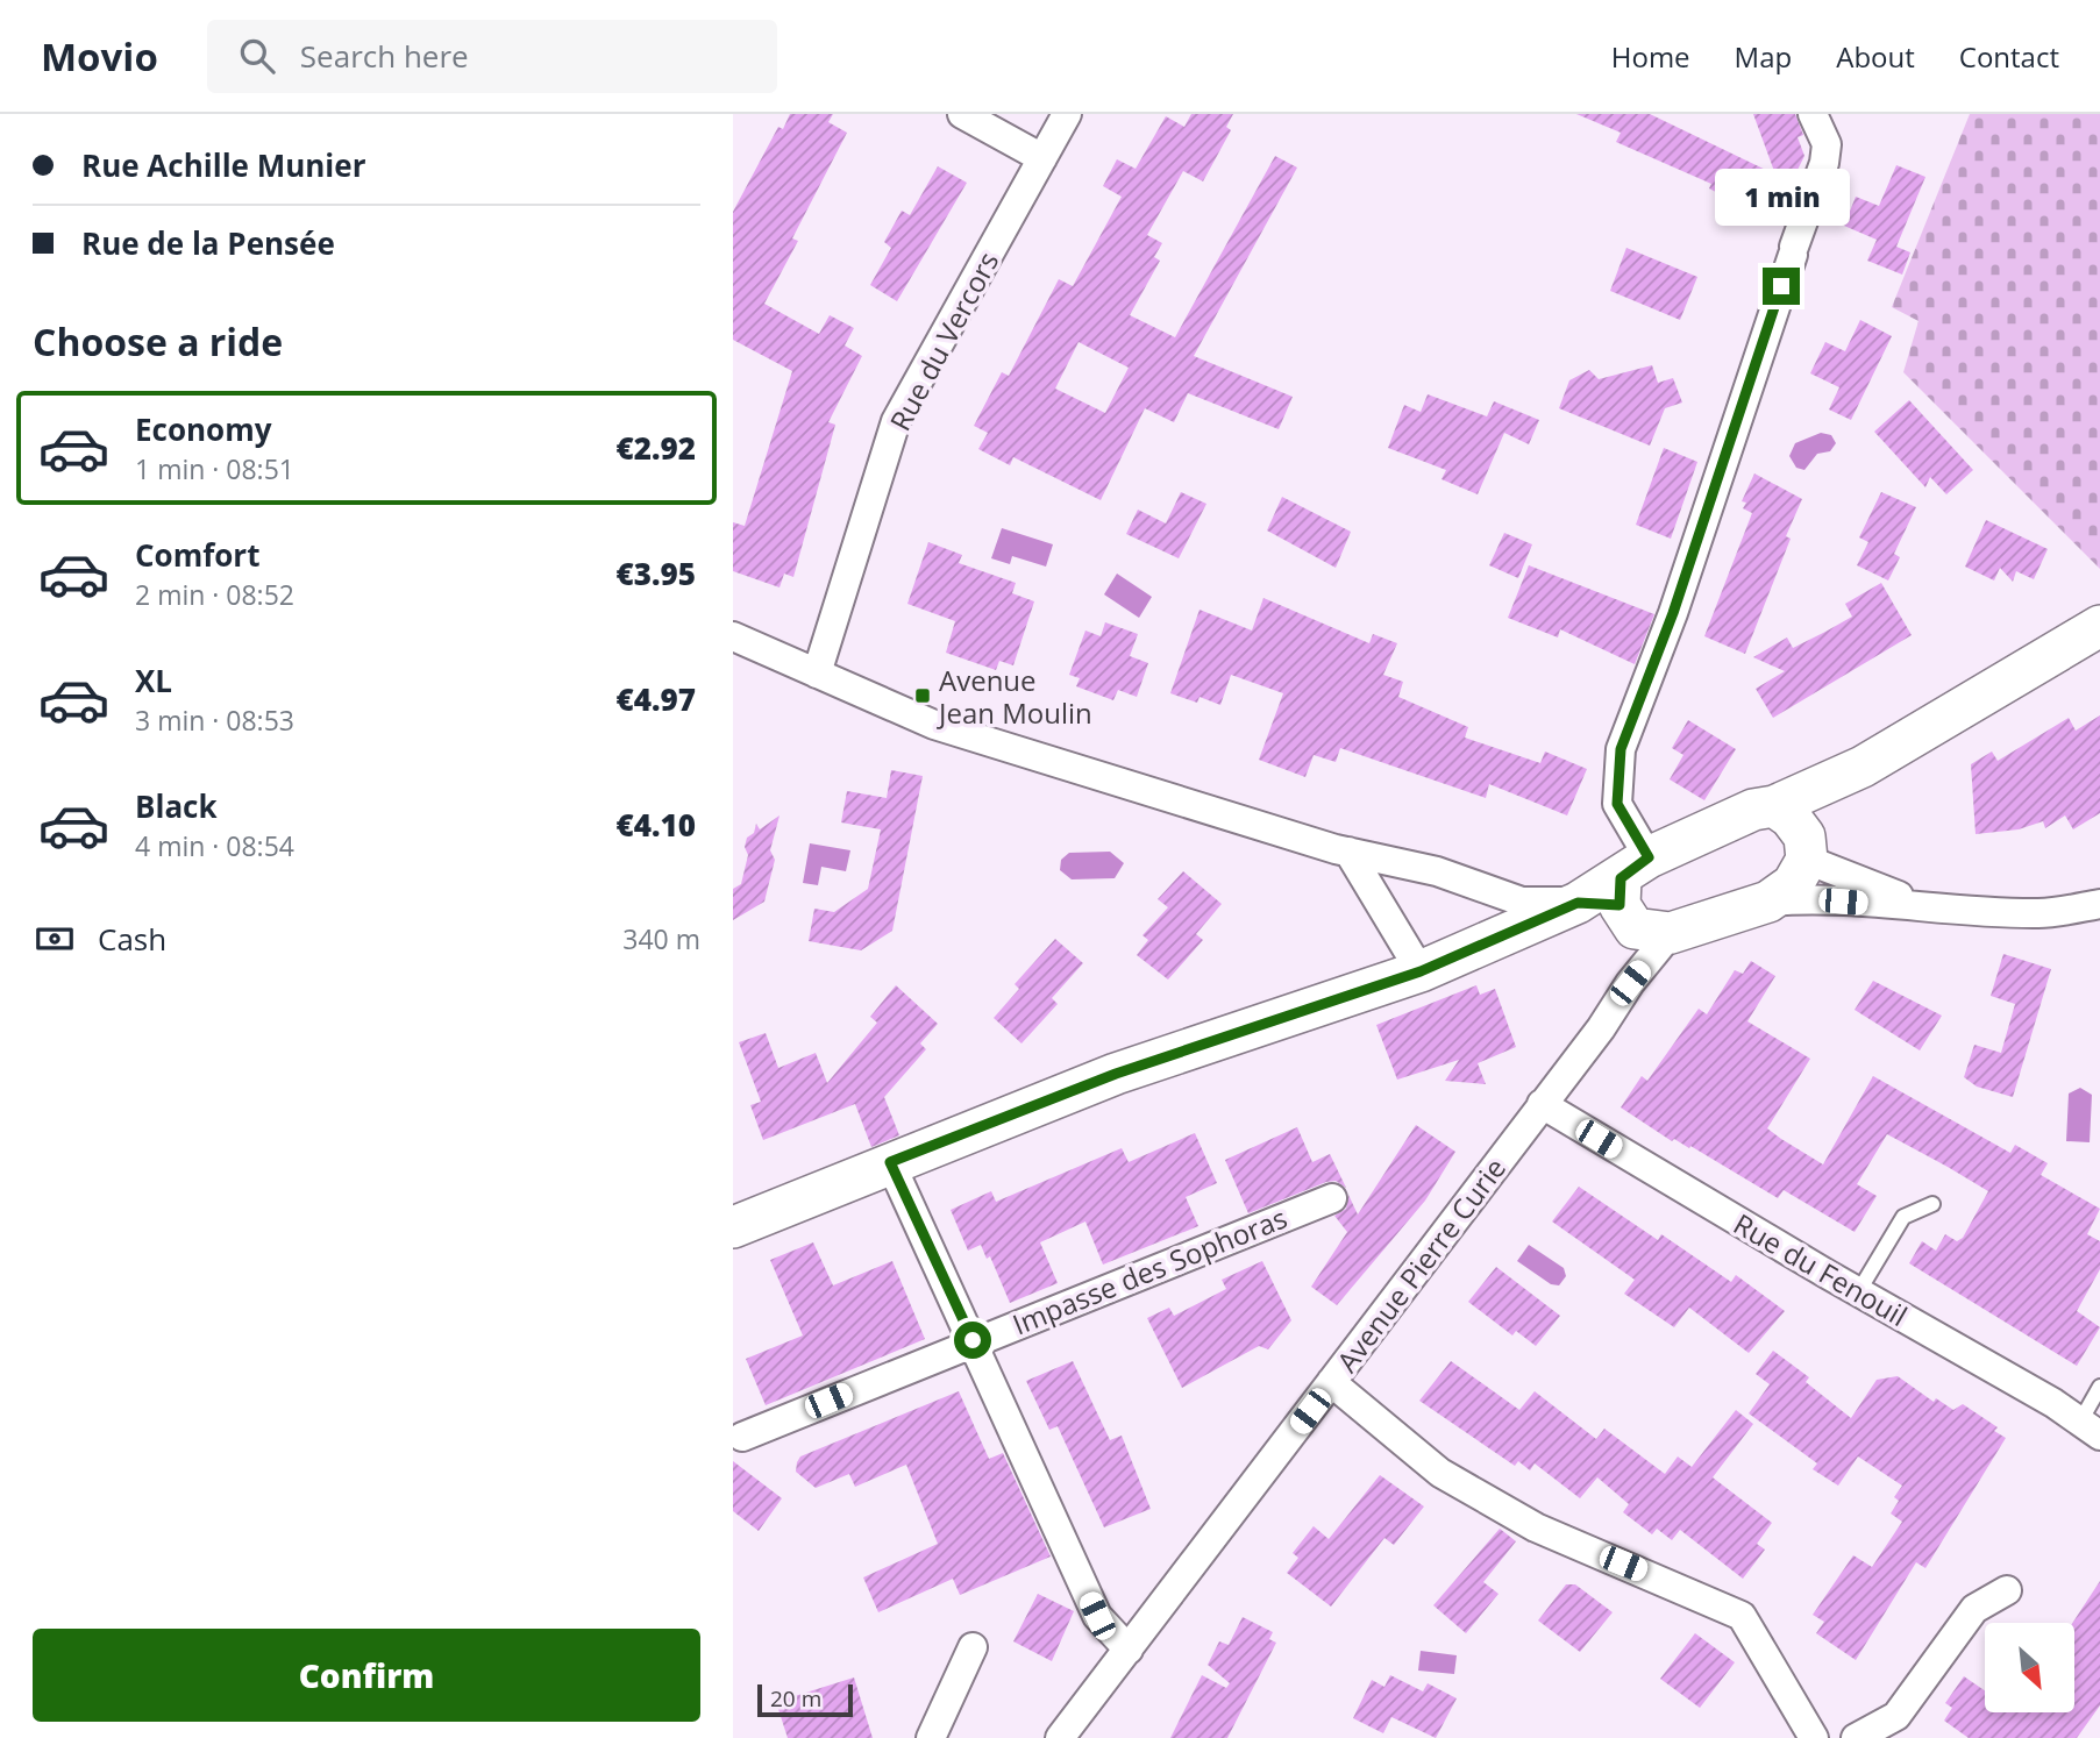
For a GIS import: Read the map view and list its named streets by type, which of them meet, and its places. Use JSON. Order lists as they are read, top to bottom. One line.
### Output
{"streets":{"street":["Rue du Vercors","Avenue Pierre Curie","Rue du Fenouil","Impasse des Sophoras"]},"crossings":[["Avenue Pierre Curie","Rue du Fenouil"]],"places":{"transit":["Avenue Jean Moulin"]},"scale_bar":"20 m","north":"bottom right","page":{"header":"Movio","search":"Search here","nav":["Home","Map","About","Contact"],"banner":["Rue Achille Munier","Rue de la Pensée"],"bubble":"1 min","heading":"Choose a ride","list":[{"name":"Economy","note":"1 min · 08:51","value":"€2.92"},{"name":"Comfort","note":"2 min · 08:52","value":"€3.95"},{"name":"XL","note":"3 min · 08:53","value":"€4.97"},{"name":"Black","note":"4 min · 08:54","value":"€4.10"}],"pay":["Cash","340 m"],"buttons":"Confirm","scale":"20 m"}}
